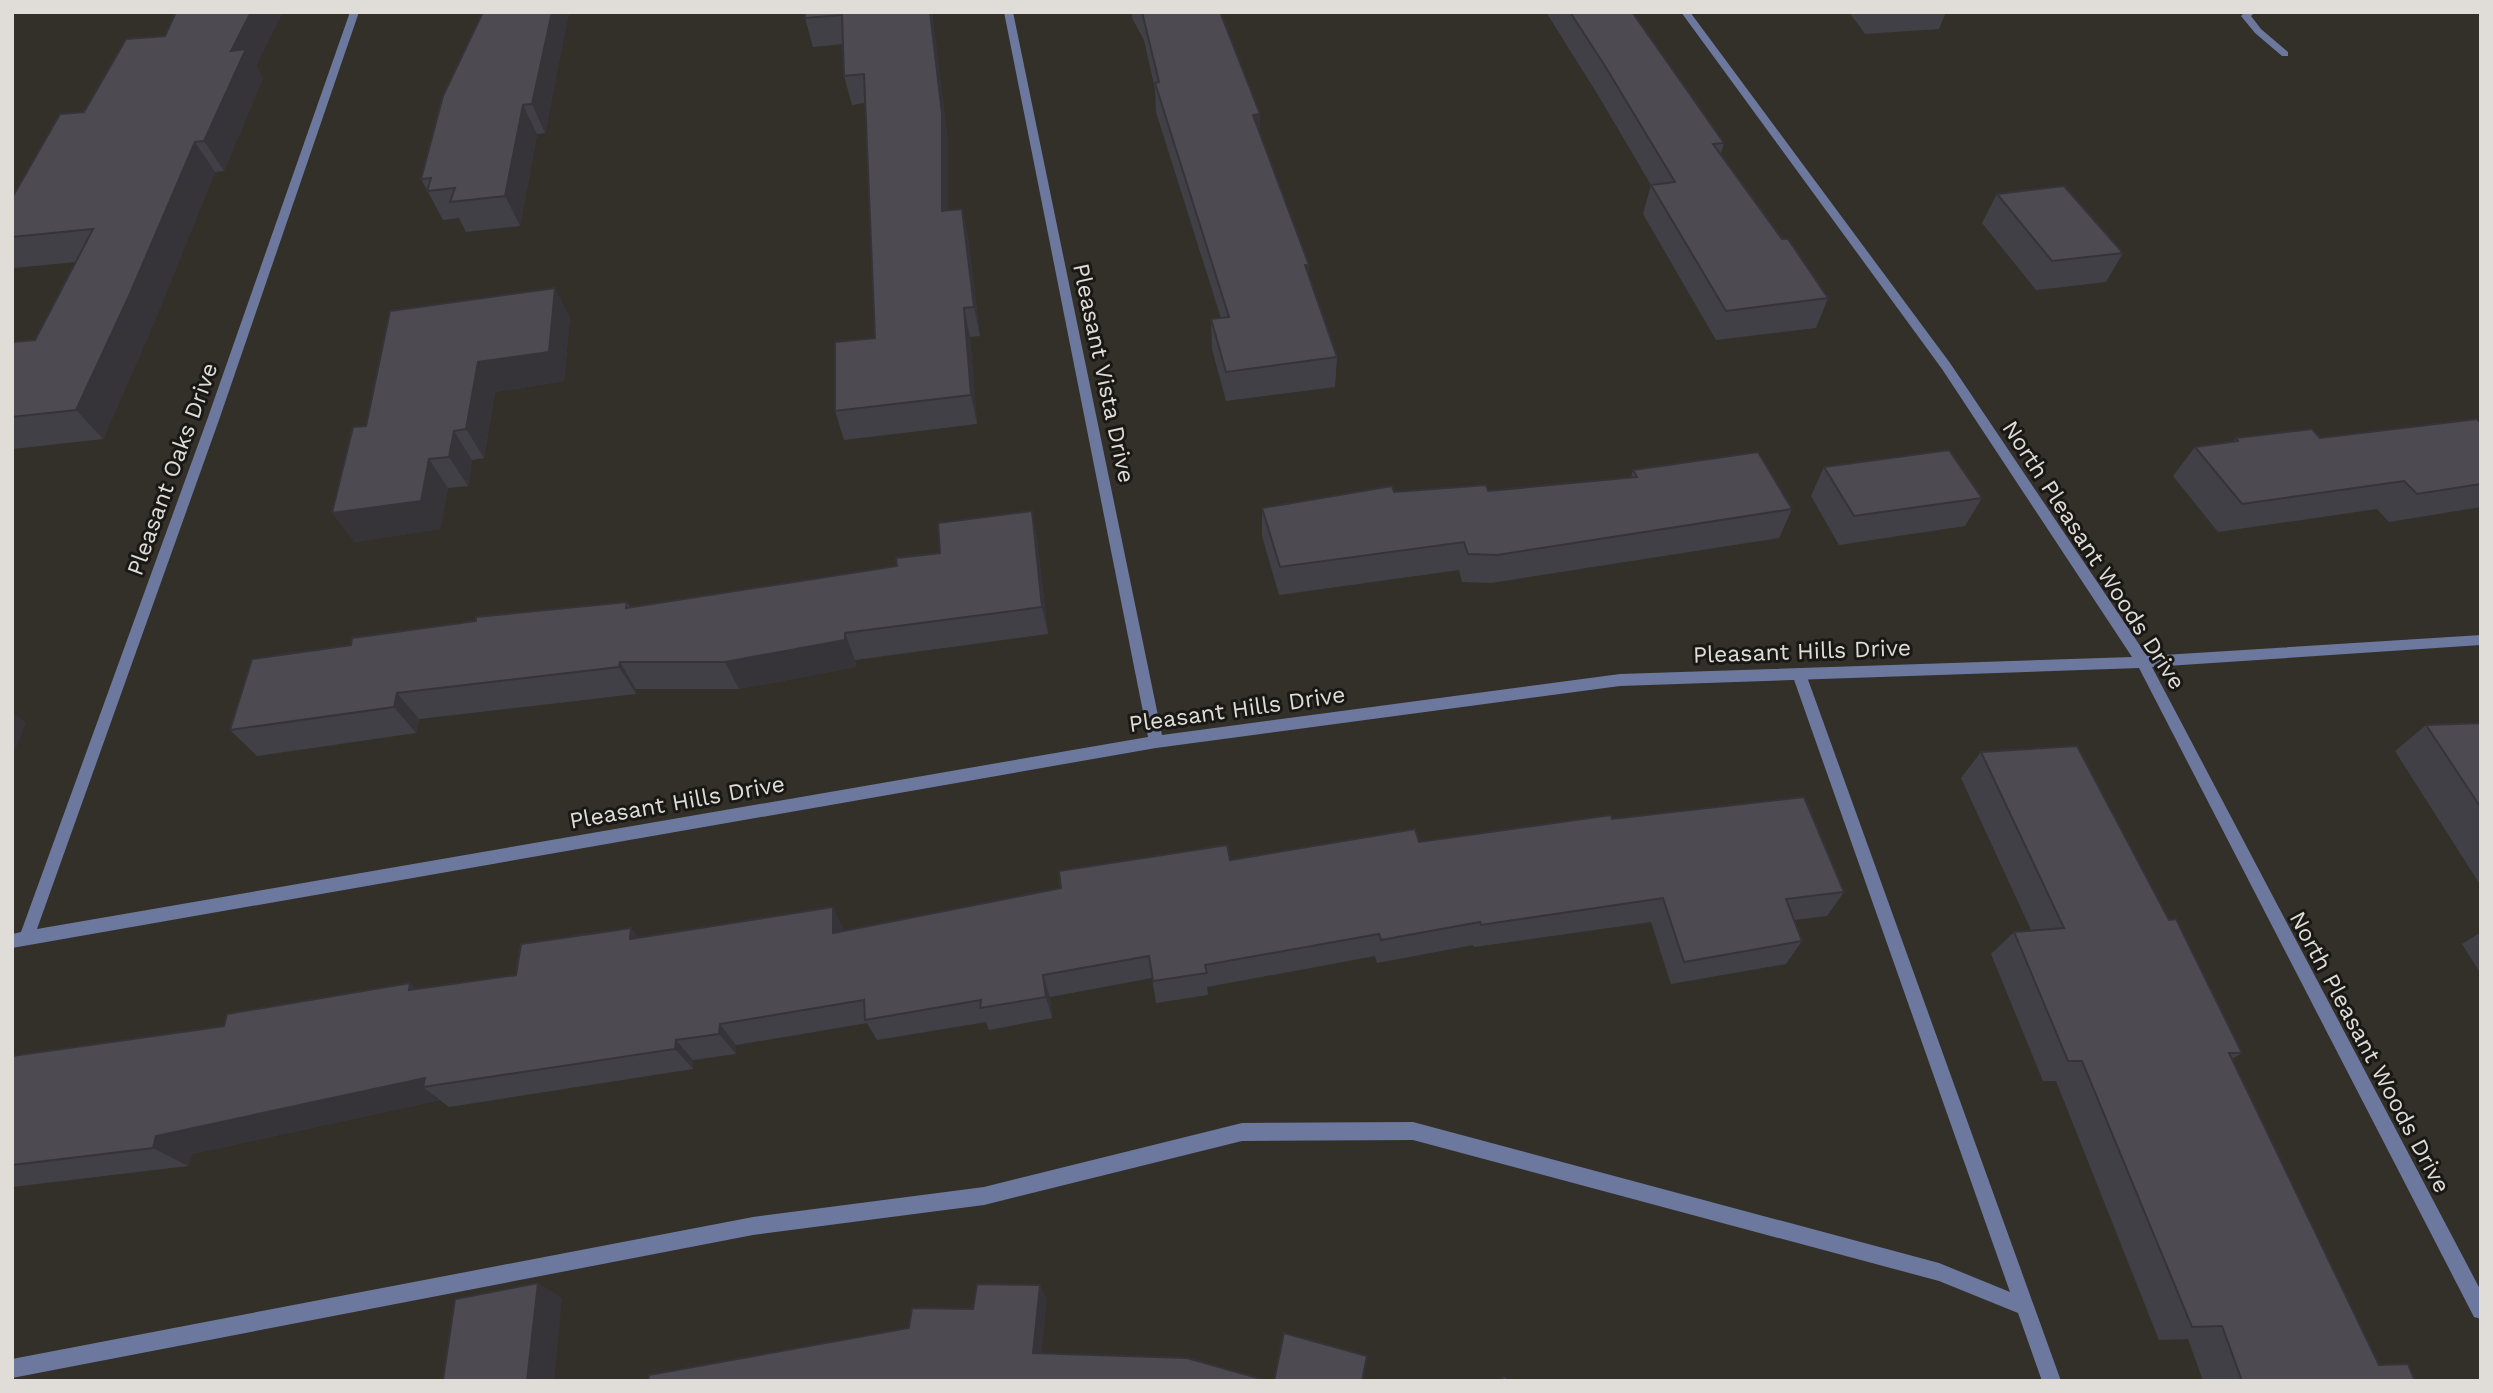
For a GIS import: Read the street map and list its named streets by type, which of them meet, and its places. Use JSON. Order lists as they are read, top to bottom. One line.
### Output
{"streets":{"street":["Pleasant Vista Drive","Pleasant Oaks Drive","North Pleasant Woods Drive","Pleasant Hills Drive"]},"crossings":[["Pleasant Vista Drive","Pleasant Hills Drive"],["Pleasant Oaks Drive","Pleasant Hills Drive"],["North Pleasant Woods Drive","Pleasant Hills Drive"]]}
